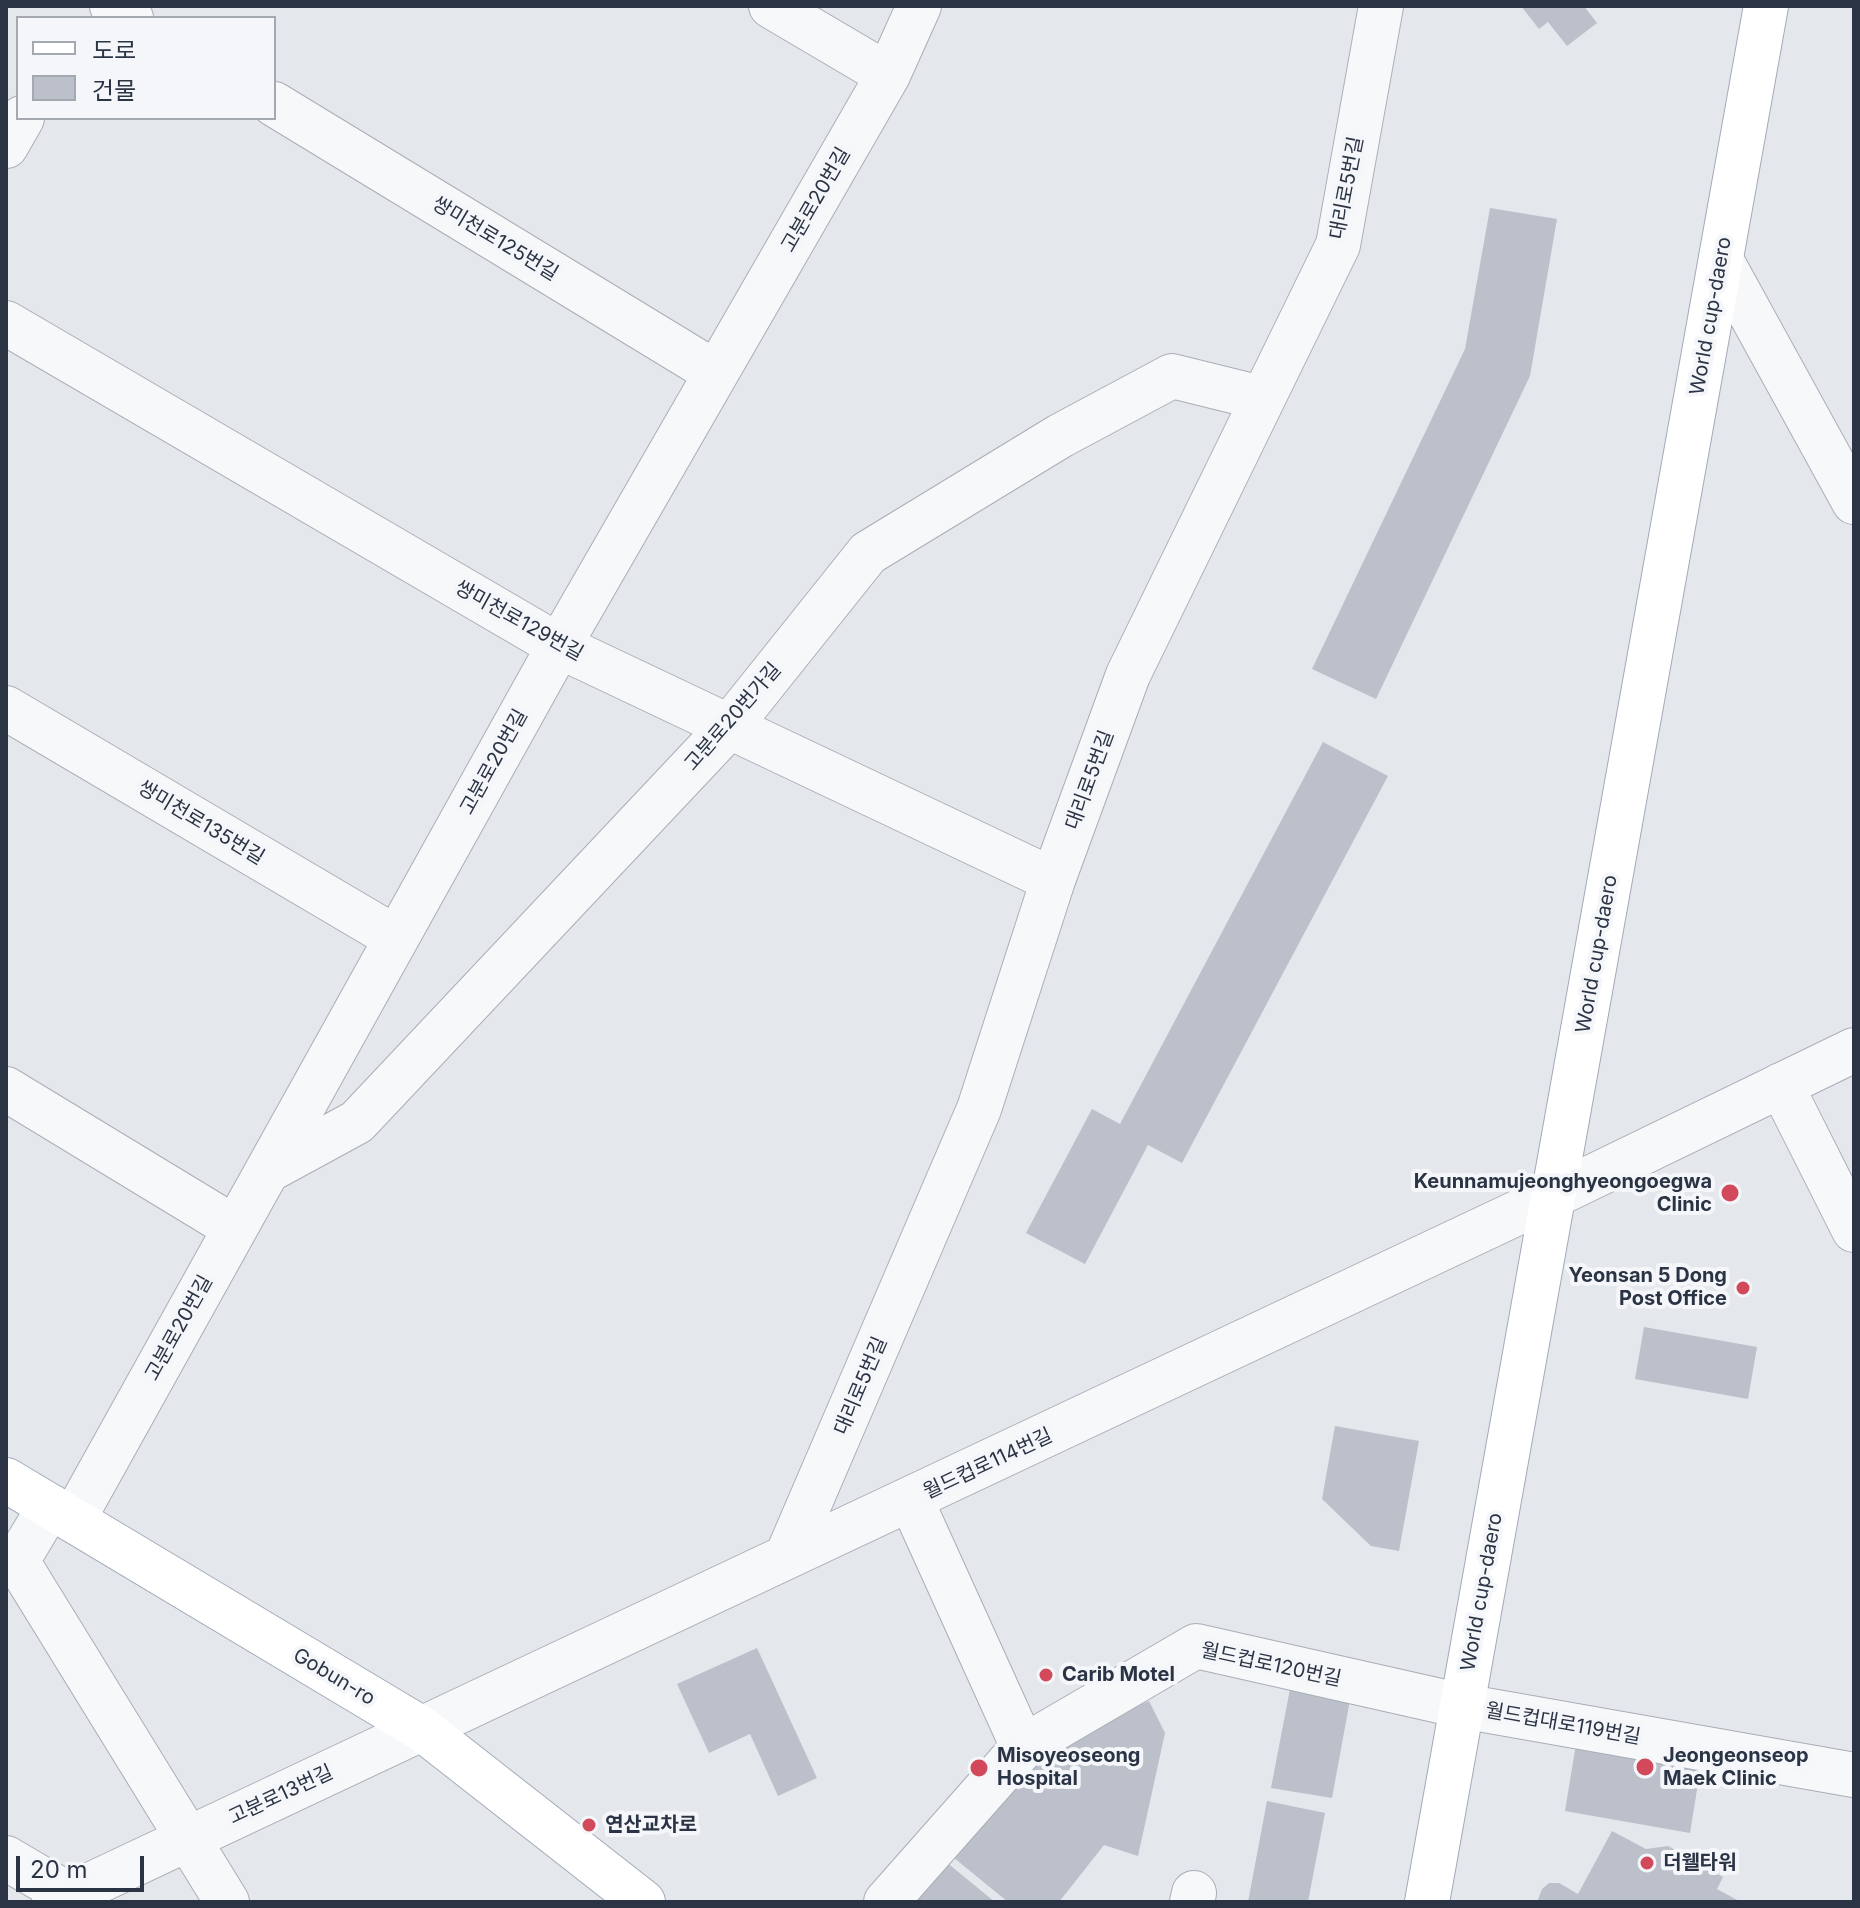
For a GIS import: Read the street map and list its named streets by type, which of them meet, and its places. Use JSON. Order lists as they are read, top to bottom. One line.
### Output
{"streets":{"main road":["World cup-daero","Gobun-ro"],"street":["대리로5번길","고분로20번길","쌍미천로125번길","쌍미천로129번길","고분로20번가길","쌍미천로135번길","월드컵로114번길","월드컵로120번길","월드컵대로119번길","고분로13번길"]},"crossings":[["대리로5번길","쌍미천로129번길"],["대리로5번길","고분로20번가길"],["대리로5번길","월드컵로114번길"],["고분로20번길","쌍미천로125번길"],["고분로20번길","쌍미천로129번길"],["고분로20번길","고분로20번가길"],["고분로20번길","쌍미천로135번길"],["고분로20번길","Gobun-ro"],["고분로20번길","고분로13번길"],["World cup-daero","월드컵로114번길"],["World cup-daero","월드컵로120번길"],["World cup-daero","월드컵대로119번길"],["쌍미천로129번길","고분로20번가길"],["월드컵로114번길","Gobun-ro"],["월드컵로114번길","고분로13번길"],["월드컵로120번길","월드컵대로119번길"],["Gobun-ro","고분로13번길"]],"places":["Keunnamujeonghyeongoegwa Clinic","Yeonsan 5 Dong Post Office","Carib Motel","Jeongeonseop Maek Clinic","Misoyeoseong Hospital","연산교차로","더웰타워"],"legend":["도로","건물"],"scale_bar":"20 m"}
